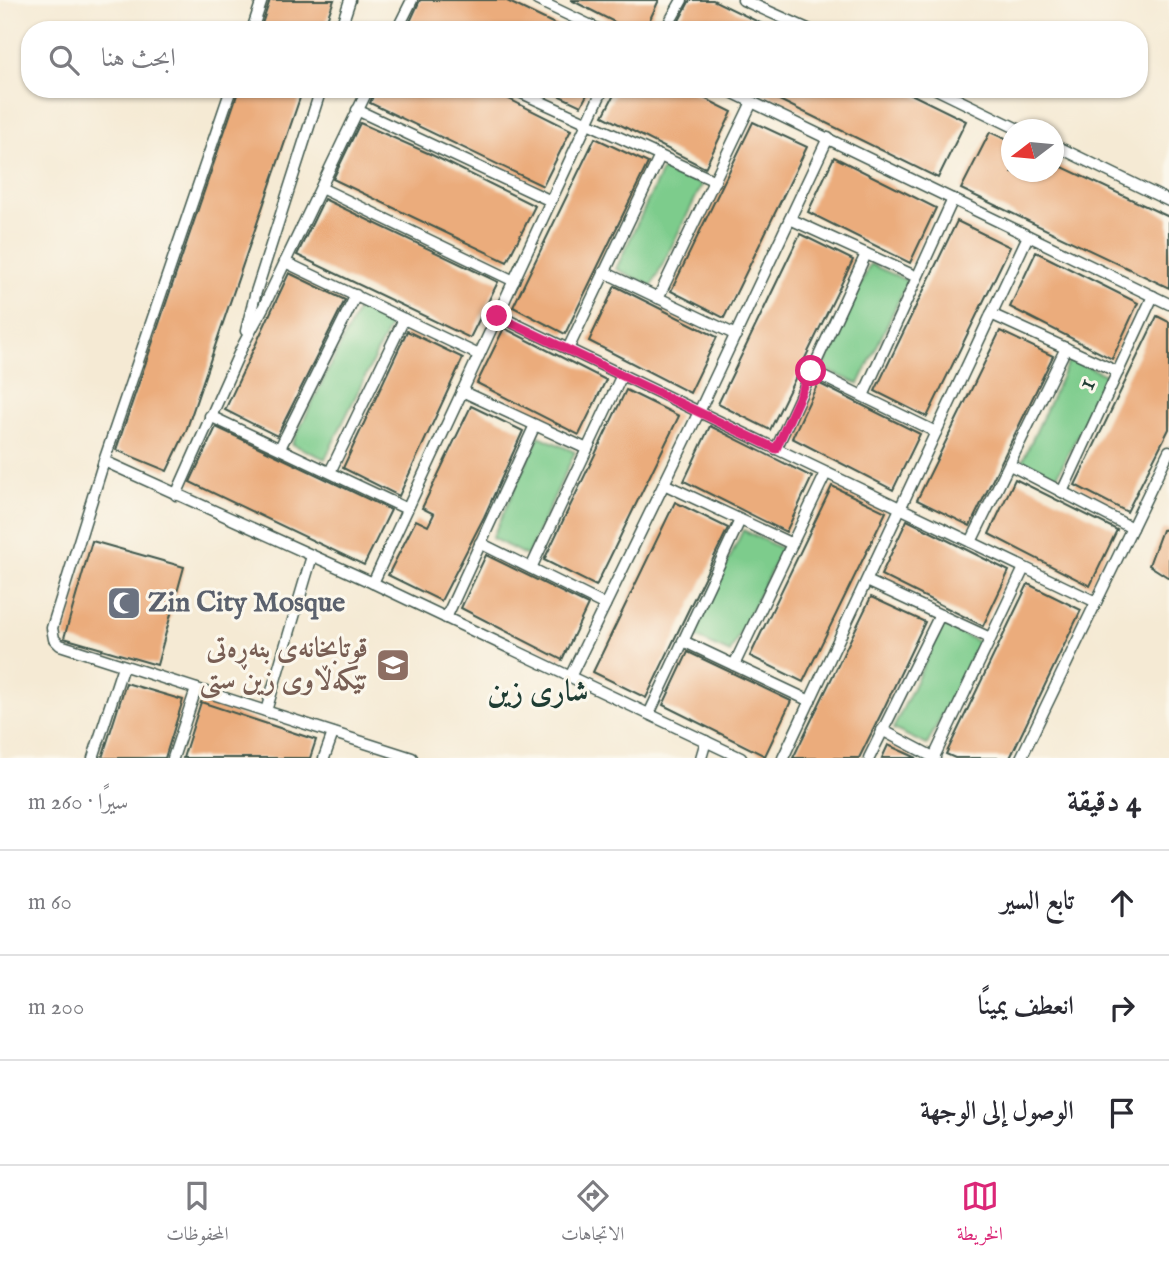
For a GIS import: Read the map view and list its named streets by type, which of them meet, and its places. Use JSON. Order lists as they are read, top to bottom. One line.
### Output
{"streets":{"street":["1"]},"districts":["شاری زین"],"places":{"mosque":["Zin City Mosque"],"school or university":["قوتابخانەی بنەڕەتی تێکەڵاوی زین ستی"]},"north":"left","page":{"search":"ابحث هنا","heading":["4 دقيقة","سيرًا · 260 m"],"list":[["تابع السير","60 m"],["انعطف يمينًا","200 m"],"الوصول إلى الوجهة"],"nav":["الخريطة","الاتجاهات","المحفوظات"]}}
